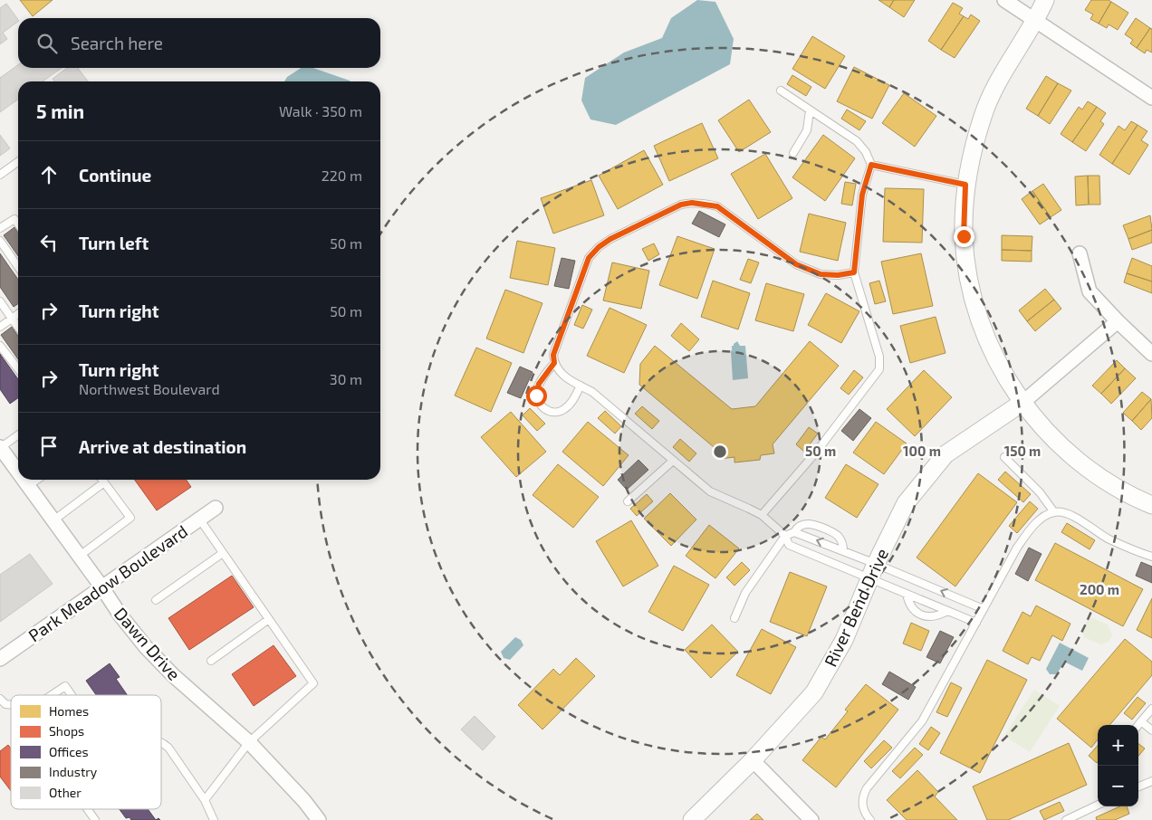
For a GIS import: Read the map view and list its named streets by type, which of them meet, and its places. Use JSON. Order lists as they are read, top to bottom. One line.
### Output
{"streets":{"street":["Park Meadow Boulevard","River Bend Drive","Dawn Drive"]},"crossings":[["Park Meadow Boulevard","Dawn Drive"]],"legend":["Homes","Shops","Offices","Industry","Other"],"page":{"search":"Search here","heading":["5 min","Walk · 350 m"],"list":[["Continue","220 m"],["Turn left","50 m"],["Turn right","50 m"],["Turn right","Northwest Boulevard","30 m"],"Arrive at destination"],"map_buttons":["+","−"]},"rings":["50 m","100 m","150 m","200 m"]}
